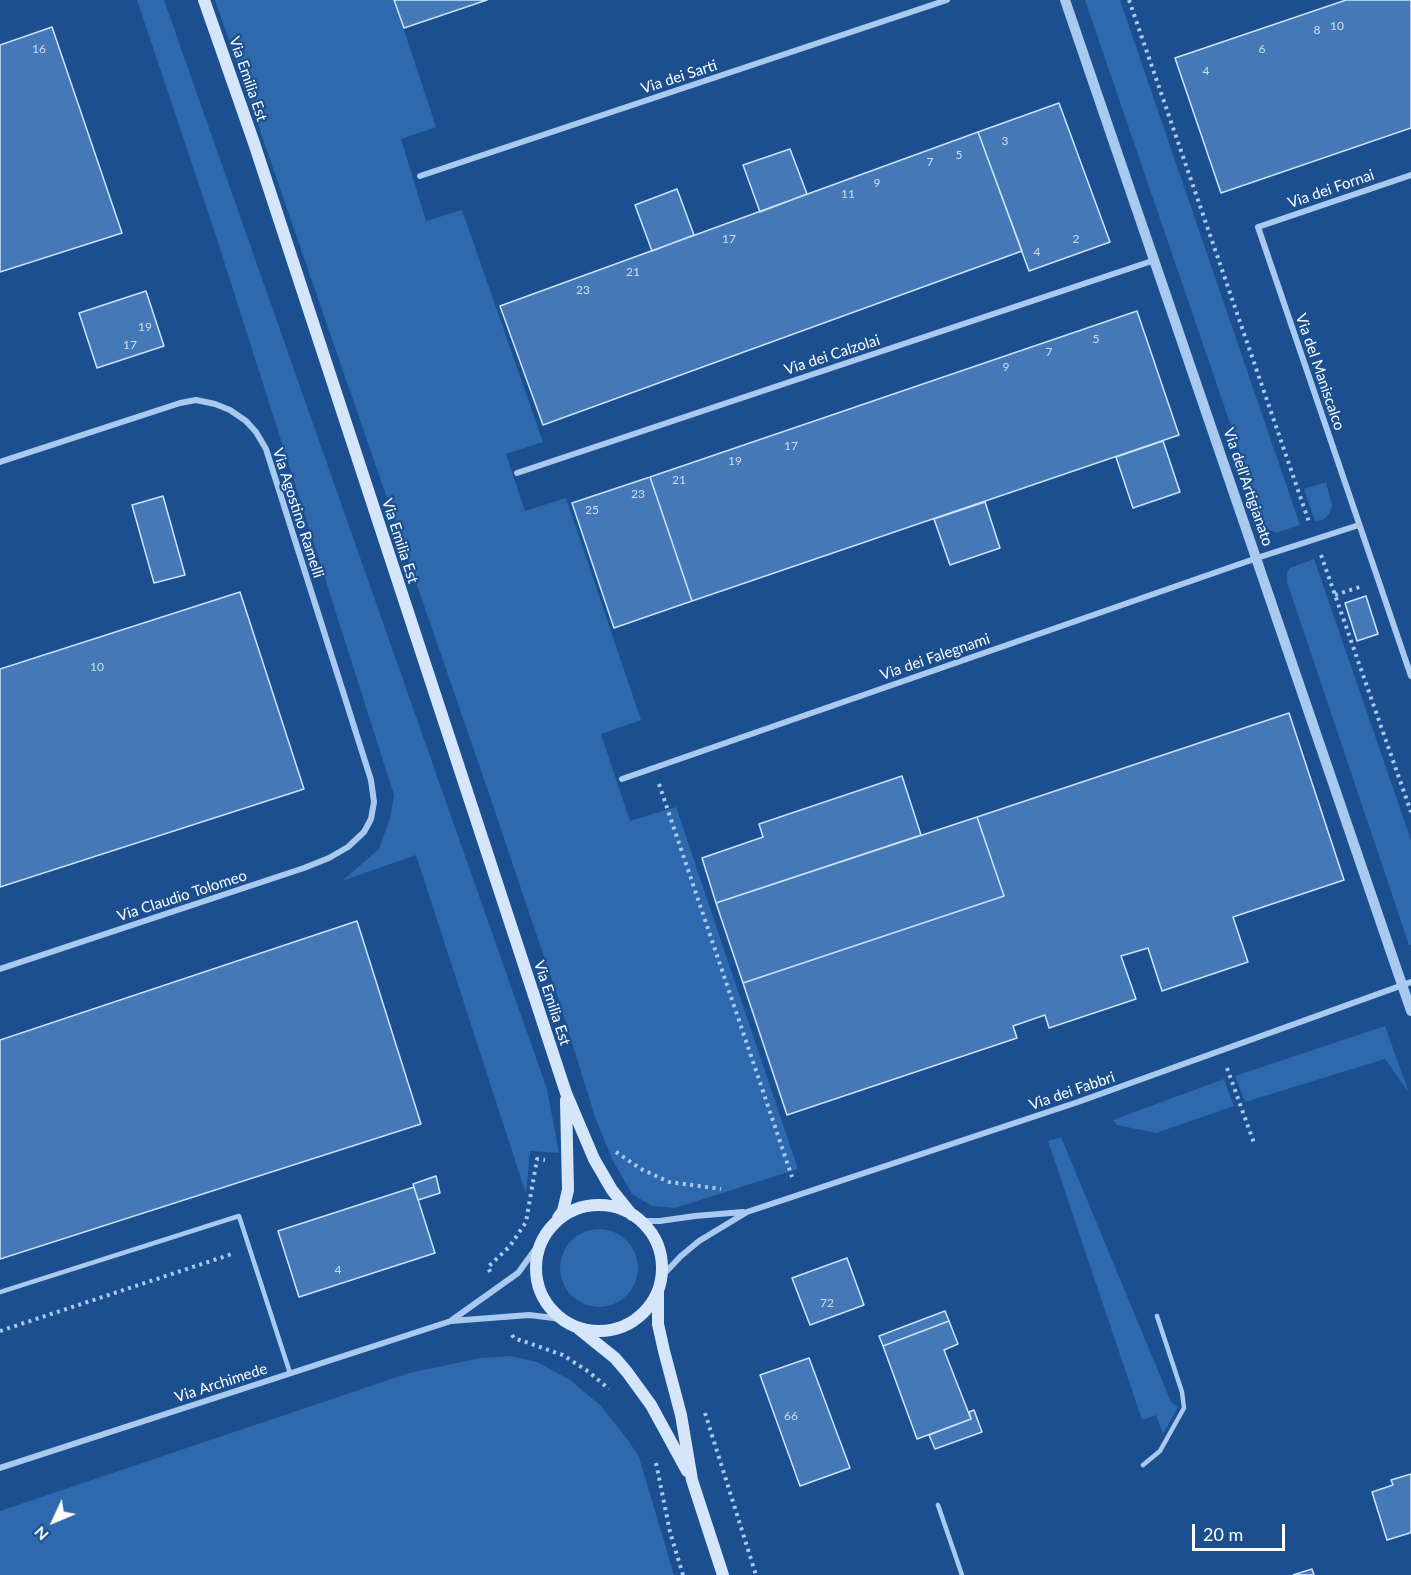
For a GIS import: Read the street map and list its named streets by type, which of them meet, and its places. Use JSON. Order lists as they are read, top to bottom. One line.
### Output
{"streets":{"main road":["Via Emilia Est"],"street":["Via dei Sarti","Via dei Fornai","Via dei Calzolai","Via del Maniscalco","Via dell'Artigianato","Via Agostino Ramelli","Via dei Falegnami","Via Claudio Tolomeo","Via dei Fabbri","Via Archimede"]},"crossings":[["Via Emilia Est","Via dei Fabbri"],["Via Emilia Est","Via Archimede"],["Via dei Fornai","Via del Maniscalco"],["Via dei Calzolai","Via dell'Artigianato"],["Via dell'Artigianato","Via dei Falegnami"],["Via dell'Artigianato","Via dei Fabbri"],["Via Agostino Ramelli","Via Claudio Tolomeo"],["Via dei Fabbri","Via Archimede"]],"house_numbers":["10","8","16","6","4","3","5","7","9","11","17","2","4","21","23","19","5","17","7","9","17","19","21","23","25","10","4","72","66"],"scale_bar":"20 m","north":"bottom left"}
